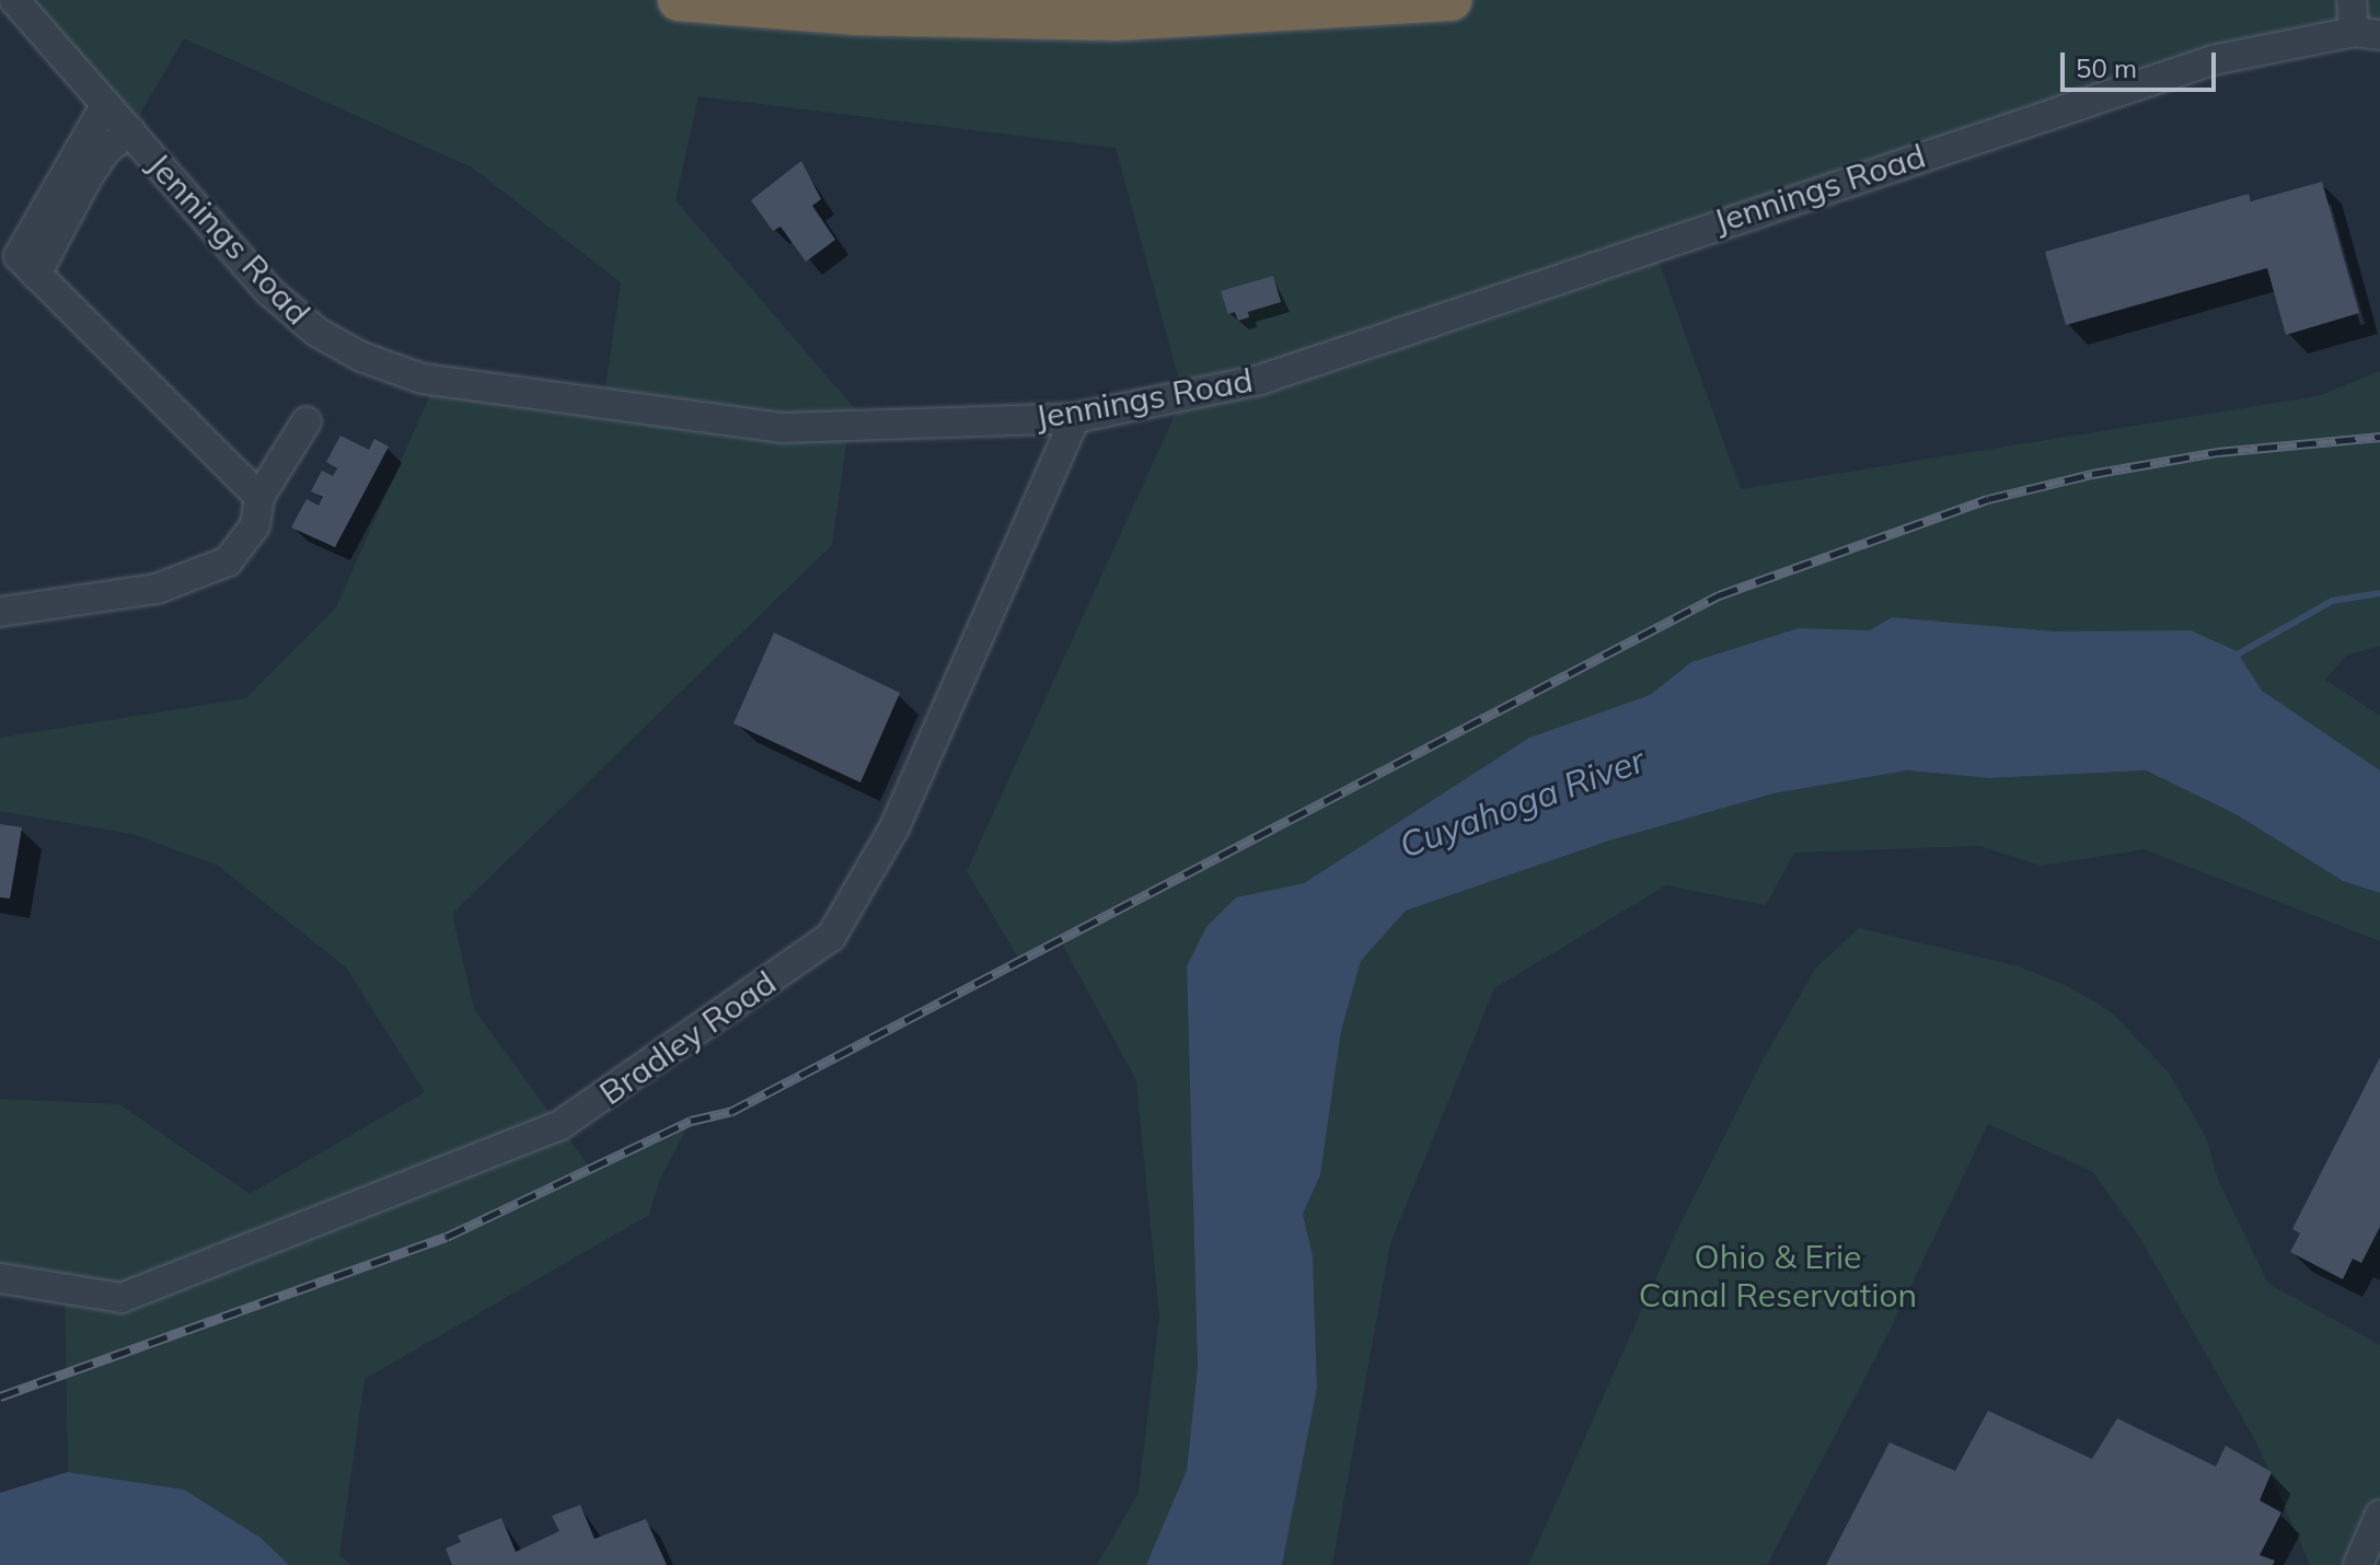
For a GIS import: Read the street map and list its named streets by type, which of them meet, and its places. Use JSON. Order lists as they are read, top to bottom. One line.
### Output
{"streets":{"street":["Jennings Road","Bradley Road"]},"crossings":[["Jennings Road","Bradley Road"]],"water":["Cuyahoga River"],"parks":["Ohio & Erie Canal Reservation"],"scale_bar":"50 m"}
